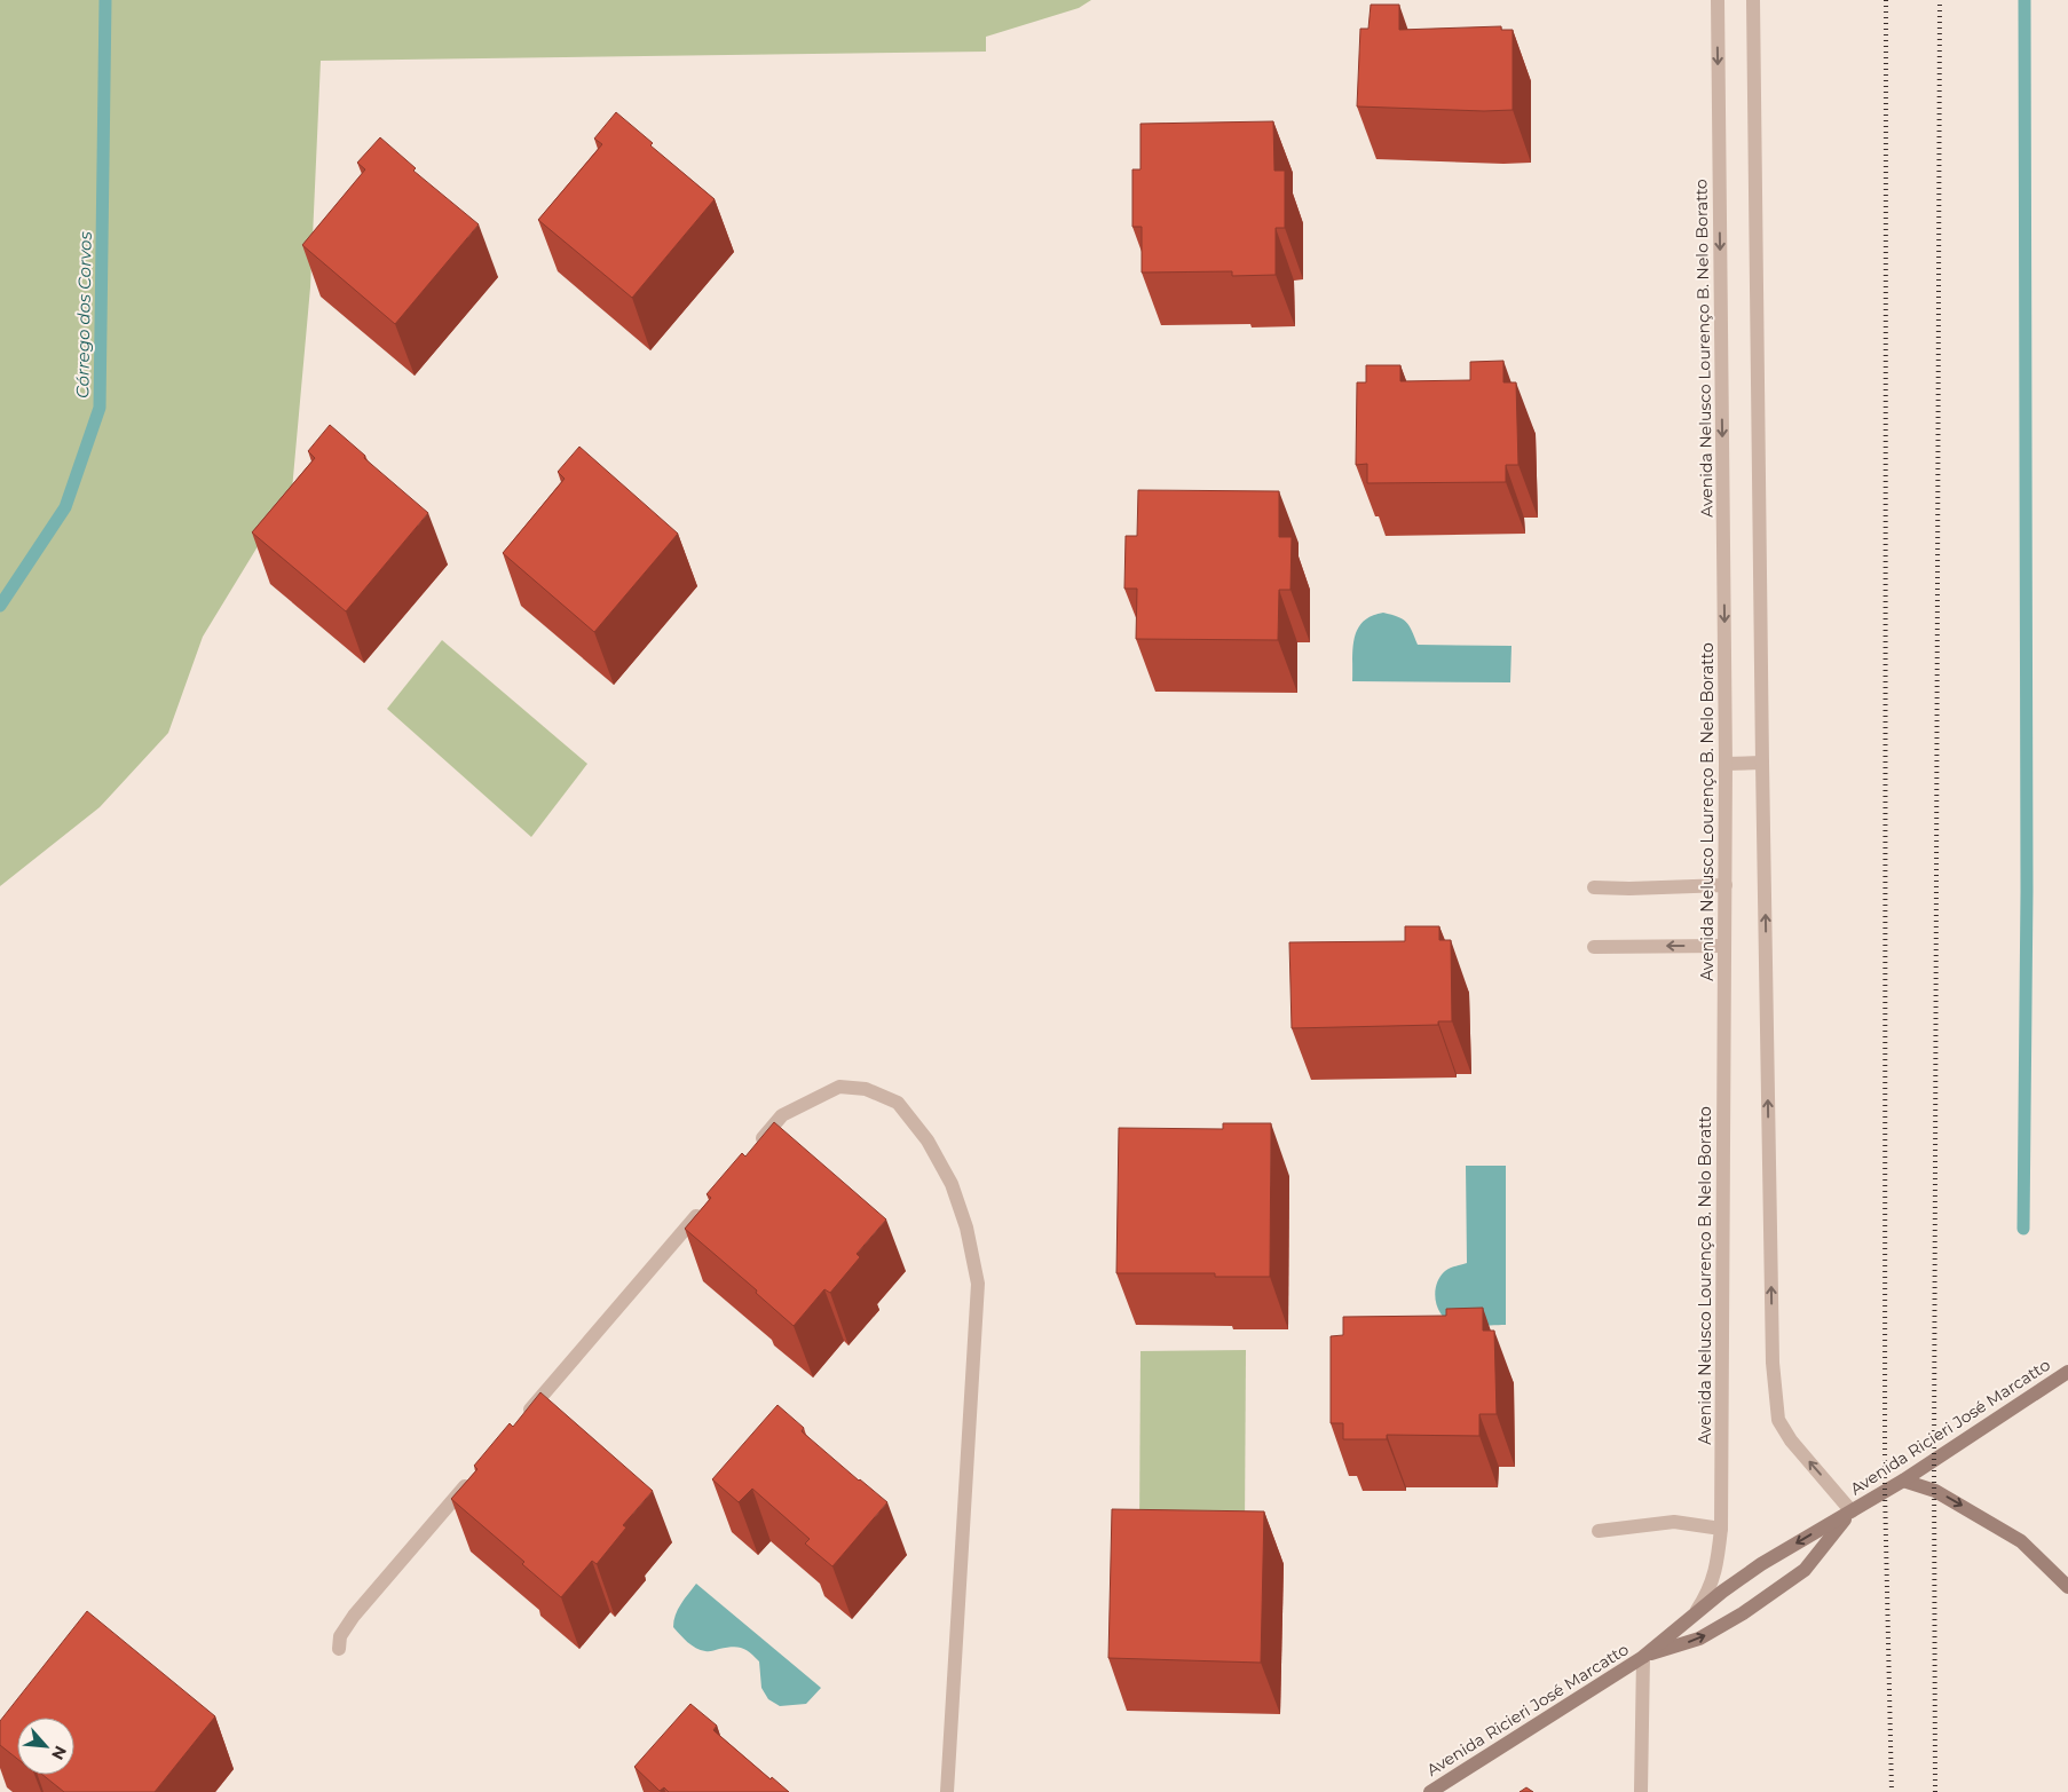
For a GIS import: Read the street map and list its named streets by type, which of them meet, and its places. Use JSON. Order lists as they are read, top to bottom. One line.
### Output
{"streets":{"main road":["Avenida Ricieri José Marcatto"],"street":["Avenida Nelusco Lourenço B. Nelo Boratto"]},"crossings":[["Avenida Nelusco Lourenço B. Nelo Boratto","Avenida Ricieri José Marcatto"]],"water":["Córrego dos Corvos"],"north":"bottom right"}
